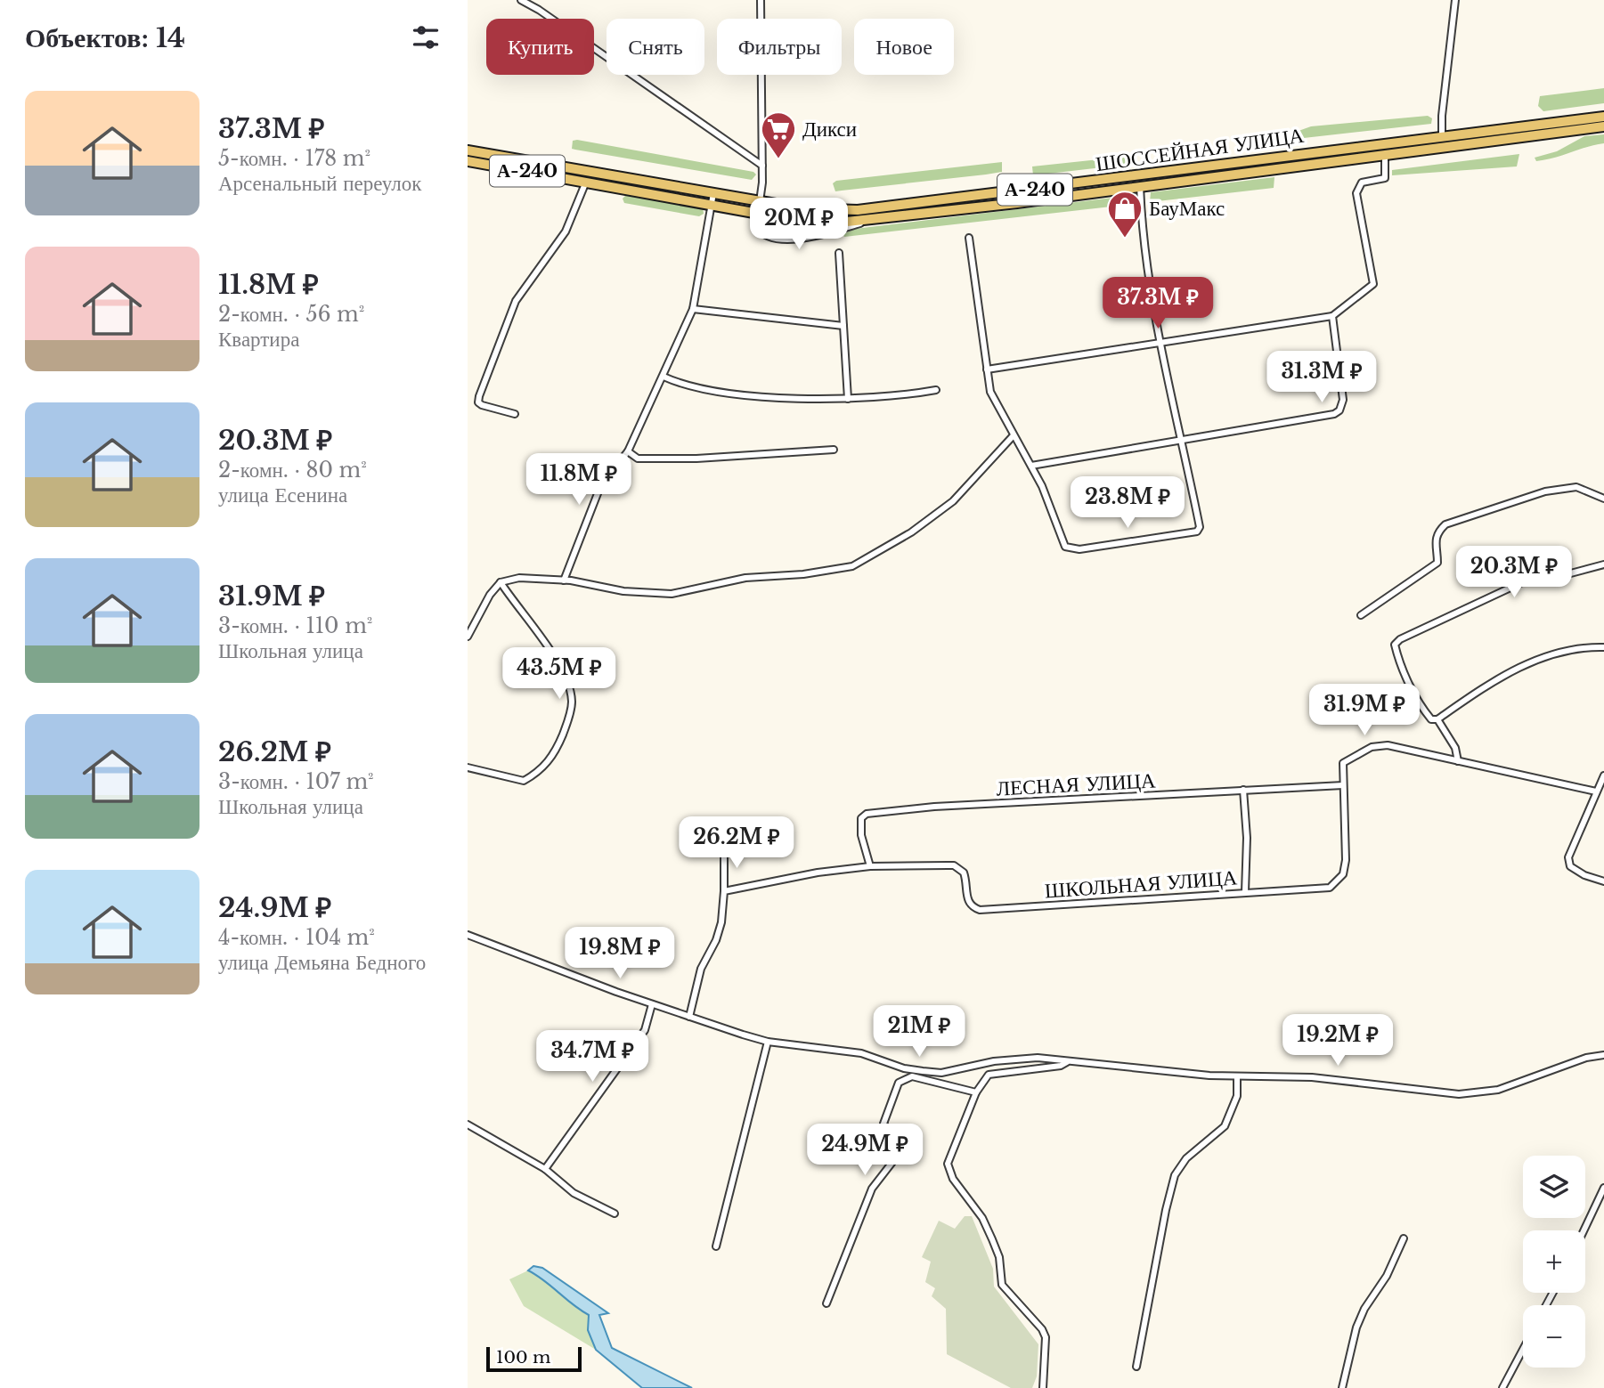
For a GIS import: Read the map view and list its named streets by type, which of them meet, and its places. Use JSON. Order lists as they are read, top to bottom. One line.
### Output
{"streets":{"main road":["ШОССЕЙНАЯ УЛИЦА","А-240"],"street":["ЛЕСНАЯ УЛИЦА","ШКОЛЬНАЯ УЛИЦА"]},"crossings":[["ШОССЕЙНАЯ УЛИЦА","А-240"],["ЛЕСНАЯ УЛИЦА","ШКОЛЬНАЯ УЛИЦА"]],"places":{"supermarket":["Дикси"],"shop":["БауМакс"]},"scale_bar":"100 m","page":{"heading":"Объектов: 14","chip":["Купить","Снять","Фильтры","Новое"],"list":[{"name":"37.3M ₽","note":"5-комн. · 178 m² · Арсенальный переулок"},{"name":"11.8M ₽","note":"2-комн. · 56 m² · Квартира"},{"name":"20.3M ₽","note":"2-комн. · 80 m² · улица Есенина"},{"name":"31.9M ₽","note":"3-комн. · 110 m² · Школьная улица"},{"name":"26.2M ₽","note":"3-комн. · 107 m² · Школьная улица"},{"name":"24.9M ₽","note":"4-комн. · 104 m² · улица Демьяна Бедного"}],"price":["20M ₽","37.3M ₽","31.3M ₽","11.8M ₽","23.8M ₽","20.3M ₽","43.5M ₽","31.9M ₽","26.2M ₽","19.8M ₽","21M ₽","19.2M ₽","34.7M ₽","24.9M ₽"],"map_buttons":["+","−"],"scale":"100 m"}}
